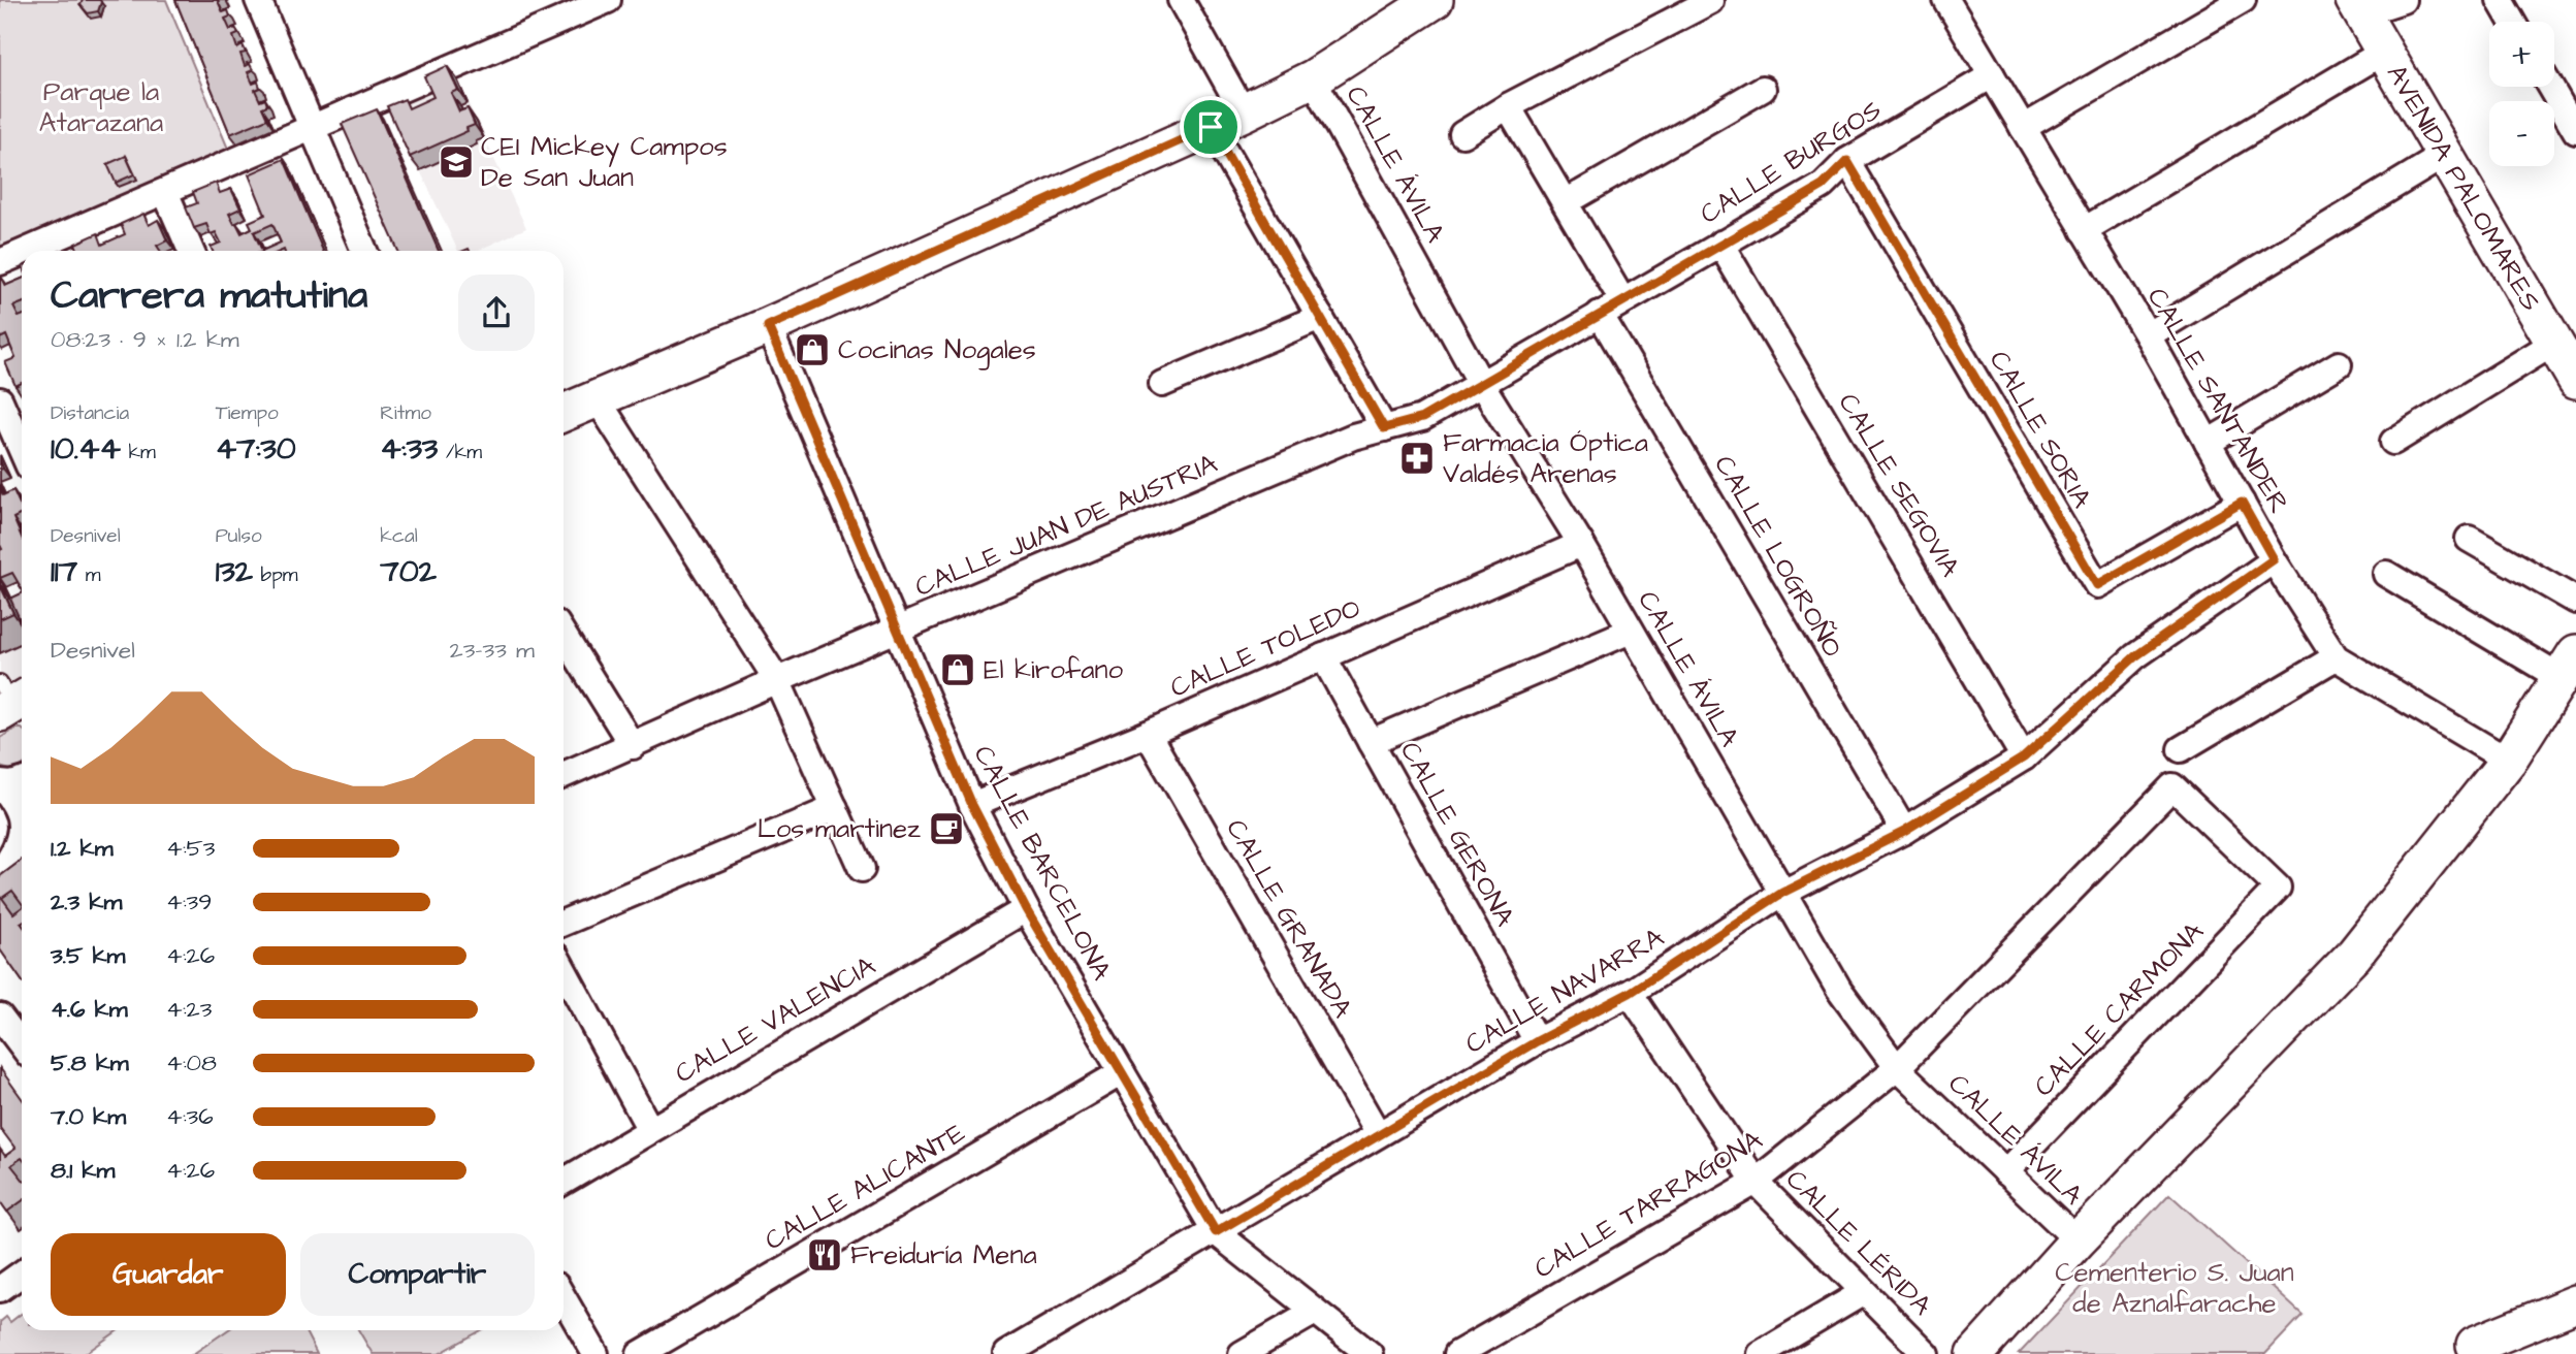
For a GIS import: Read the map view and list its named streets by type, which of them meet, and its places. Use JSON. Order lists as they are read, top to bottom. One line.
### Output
{"streets":{"street":["CALLE BURGOS","CALLE ÁVILA","AVENIDA PALOMARES","CALLE SANTANDER","CALLE SORIA","CALLE SEGOVIA","CALLE JUAN DE AUSTRIA","CALLE LOGROÑO","CALLE TOLEDO","CALLE GERONA","CALLE BARCELONA","CALLE GRANADA","CALLE NAVARRA","CALLE CARMONA","CALLE VALENCIA","CALLE ALICANTE","CALLE TARRAGONA","CALLE LÉRIDA"]},"crossings":[["CALLE BURGOS","CALLE ÁVILA"],["CALLE BURGOS","CALLE SANTANDER"],["CALLE BURGOS","CALLE SORIA"],["CALLE BURGOS","CALLE SEGOVIA"],["CALLE BURGOS","CALLE JUAN DE AUSTRIA"],["CALLE BURGOS","CALLE LOGROÑO"],["CALLE ÁVILA","CALLE JUAN DE AUSTRIA"],["CALLE ÁVILA","CALLE TOLEDO"],["CALLE ÁVILA","CALLE NAVARRA"],["CALLE ÁVILA","CALLE CARMONA"],["CALLE ÁVILA","CALLE TARRAGONA"],["CALLE SANTANDER","CALLE SORIA"],["CALLE SANTANDER","CALLE NAVARRA"],["CALLE SEGOVIA","CALLE NAVARRA"],["CALLE JUAN DE AUSTRIA","CALLE BARCELONA"],["CALLE LOGROÑO","CALLE NAVARRA"],["CALLE TOLEDO","CALLE GERONA"],["CALLE TOLEDO","CALLE BARCELONA"],["CALLE TOLEDO","CALLE GRANADA"],["CALLE GERONA","CALLE NAVARRA"],["CALLE BARCELONA","CALLE NAVARRA"],["CALLE BARCELONA","CALLE VALENCIA"],["CALLE BARCELONA","CALLE ALICANTE"],["CALLE GRANADA","CALLE NAVARRA"],["CALLE NAVARRA","CALLE LÉRIDA"],["CALLE CARMONA","CALLE TARRAGONA"],["CALLE TARRAGONA","CALLE LÉRIDA"]],"parks":["Parque la Atarazana","Cementerio S. Juan de Aznalfarache"],"places":{"school or university":["CEI Mickey Campos De San Juan"],"shop":["Cocinas Nogales","El kirofano"],"pharmacy":["Farmacia Óptica Valdés Arenas"],"cafe":["Los martinez"],"restaurant":["Freiduría Mena"]},"page":{"map_buttons":["+","−"],"heading":["Carrera matutina","08:23 · 9 × 1.2 km"],"stats":[["Distancia","10.44 km"],["Tiempo","47:30"],["Ritmo","4:33 /km"],["Desnivel","117 m"],["Pulso","132 bpm"],["kcal","702"]],"chart":["Desnivel","23–33 m"],"list":[{"name":"1.2 km","note":"4:53"},{"name":"2.3 km","note":"4:39"},{"name":"3.5 km","note":"4:26"},{"name":"4.6 km","note":"4:23"},{"name":"5.8 km","note":"4:08"},{"name":"7.0 km","note":"4:36"},{"name":"8.1 km","note":"4:26"}],"buttons":["Guardar","Compartir"]}}
